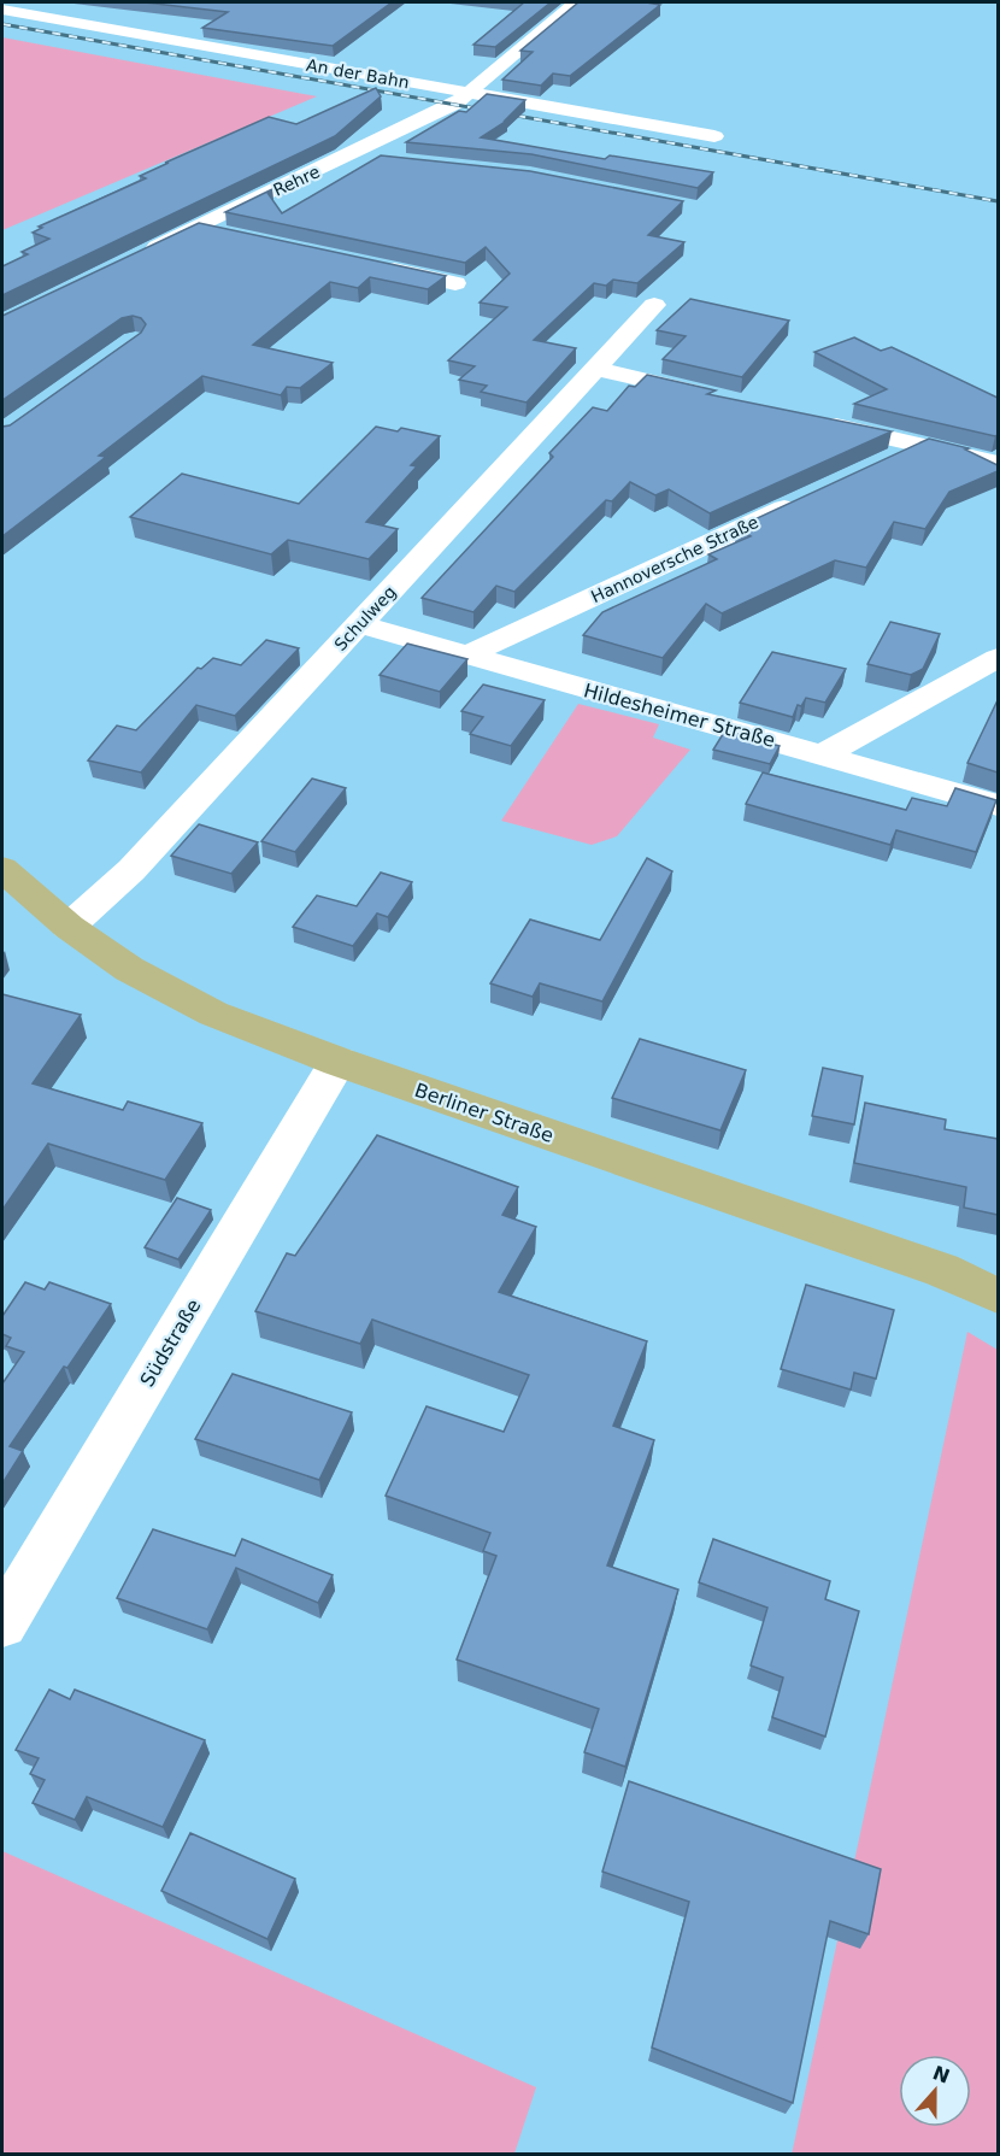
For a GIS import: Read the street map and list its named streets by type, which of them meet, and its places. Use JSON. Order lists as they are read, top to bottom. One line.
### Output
{"streets":{"main road":["Berliner Straße"],"street":["An der Bahn","Rehre","Hannoversche Straße","Schulweg","Hildesheimer Straße","Südstraße"]},"crossings":[["An der Bahn","Rehre"],["Hannoversche Straße","Hildesheimer Straße"],["Schulweg","Hildesheimer Straße"],["Schulweg","Berliner Straße"],["Berliner Straße","Südstraße"]],"north":"top"}
